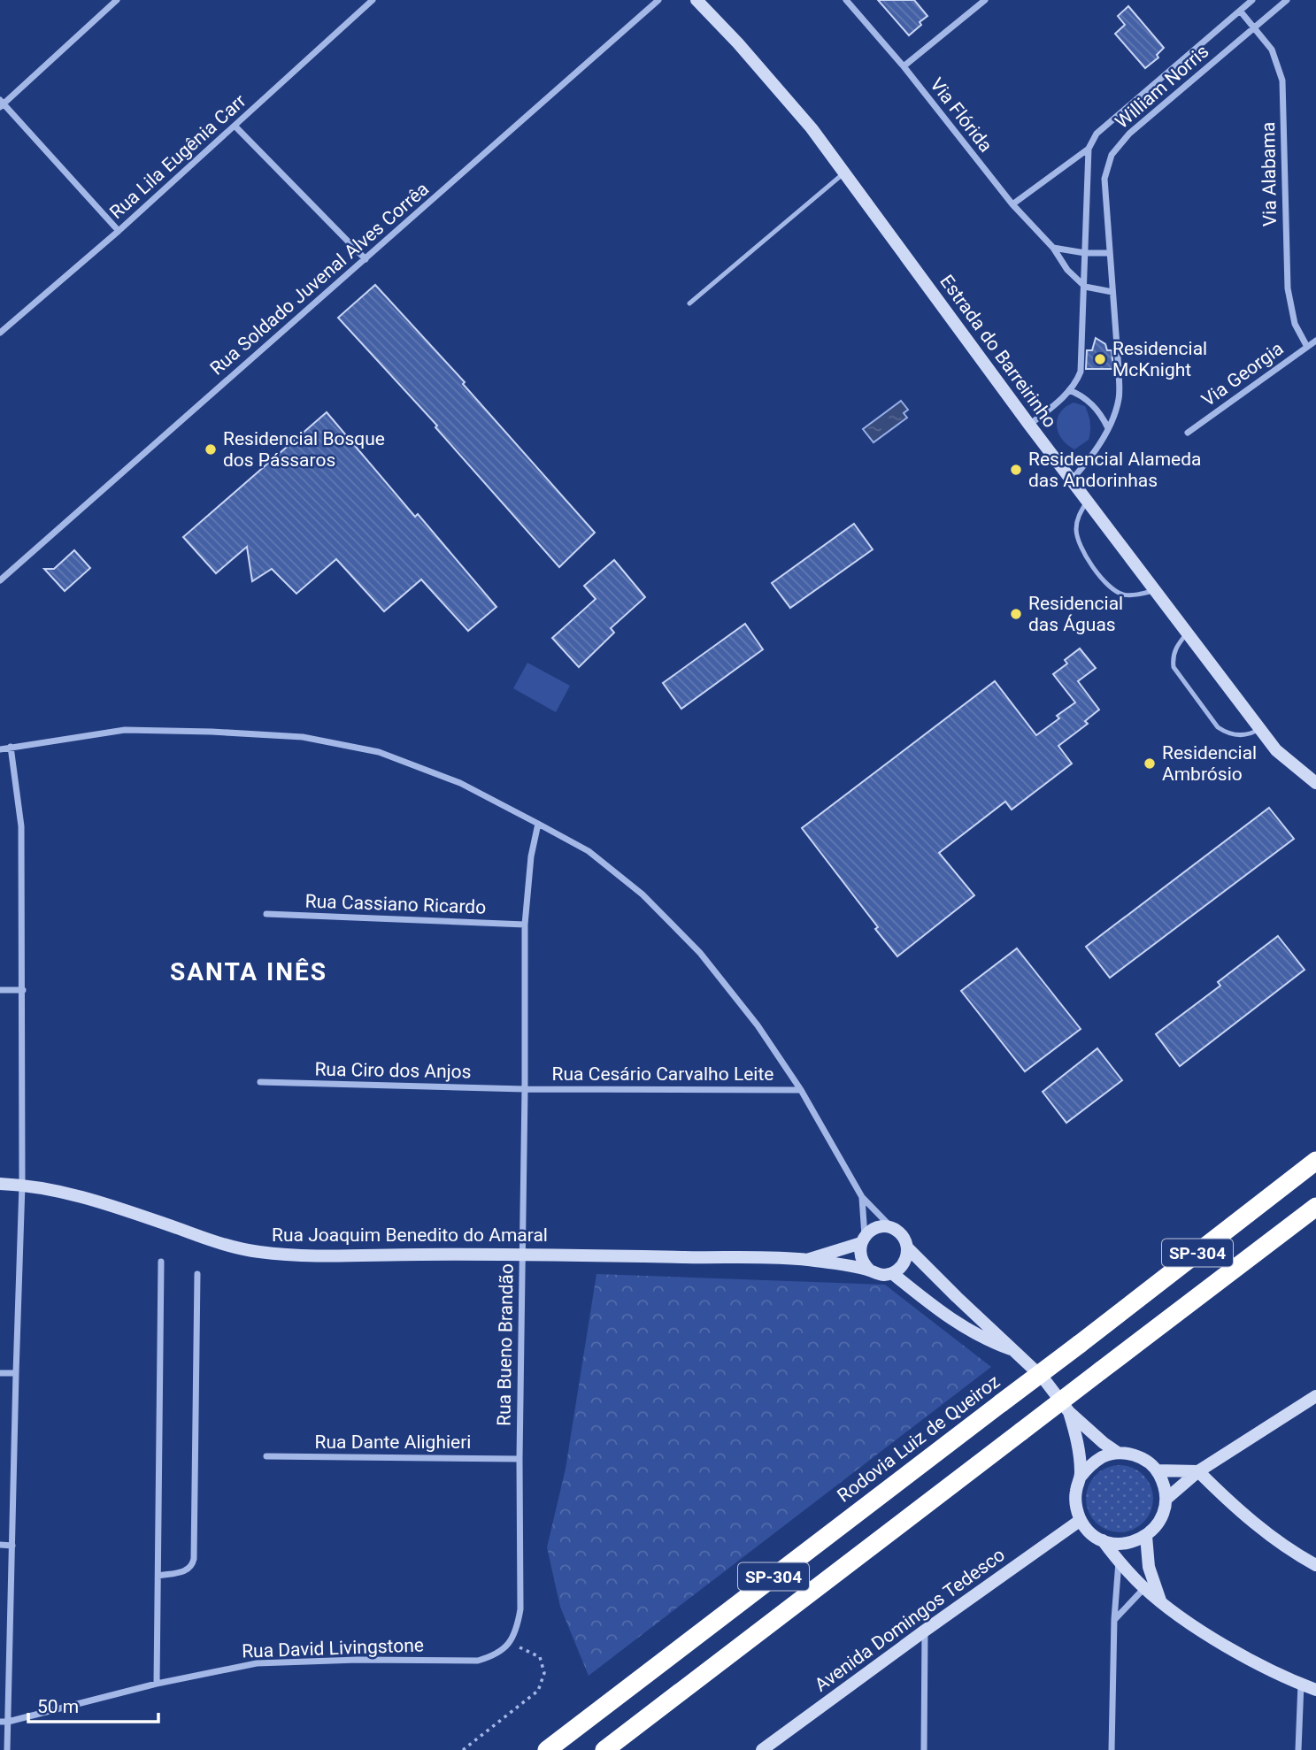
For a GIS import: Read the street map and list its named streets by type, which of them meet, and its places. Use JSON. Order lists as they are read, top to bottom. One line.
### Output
{"streets":{"highway":["SP-304","Rodovia Luiz de Queiroz"],"main road":["Estrada do Barreirinho","Rua Joaquim Benedito do Amaral","Avenida Domingos Tedesco"],"street":["William Norris","Via Flórida","Rua Lila Eugênia Carr","Via Alabama","Rua Soldado Juvenal Alves Corrêa","Via Georgia","Rua Cassiano Ricardo","Rua Ciro dos Anjos","Rua Cesário Carvalho Leite","Rua Bueno Brandão","Rua Dante Alighieri","Rua David Livingstone"]},"crossings":[["William Norris","Via Flórida"],["William Norris","Via Alabama"],["William Norris","Estrada do Barreirinho"],["Via Alabama","Via Georgia"],["Rua Cassiano Ricardo","Rua Bueno Brandão"],["Rua Ciro dos Anjos","Rua Cesário Carvalho Leite"],["Rua Ciro dos Anjos","Rua Bueno Brandão"],["Rua Cesário Carvalho Leite","Rua Bueno Brandão"],["Rua Joaquim Benedito do Amaral","Rua Bueno Brandão"],["Rua Bueno Brandão","Rua Dante Alighieri"],["Rua Bueno Brandão","Rua David Livingstone"]],"districts":["SANTA INÊS"],"places":["Residencial McKnight","Residencial Bosque dos Pássaros","Residencial Alameda das Andorinhas","Residencial das Águas","Residencial Ambrósio"],"scale_bar":"50 m"}
